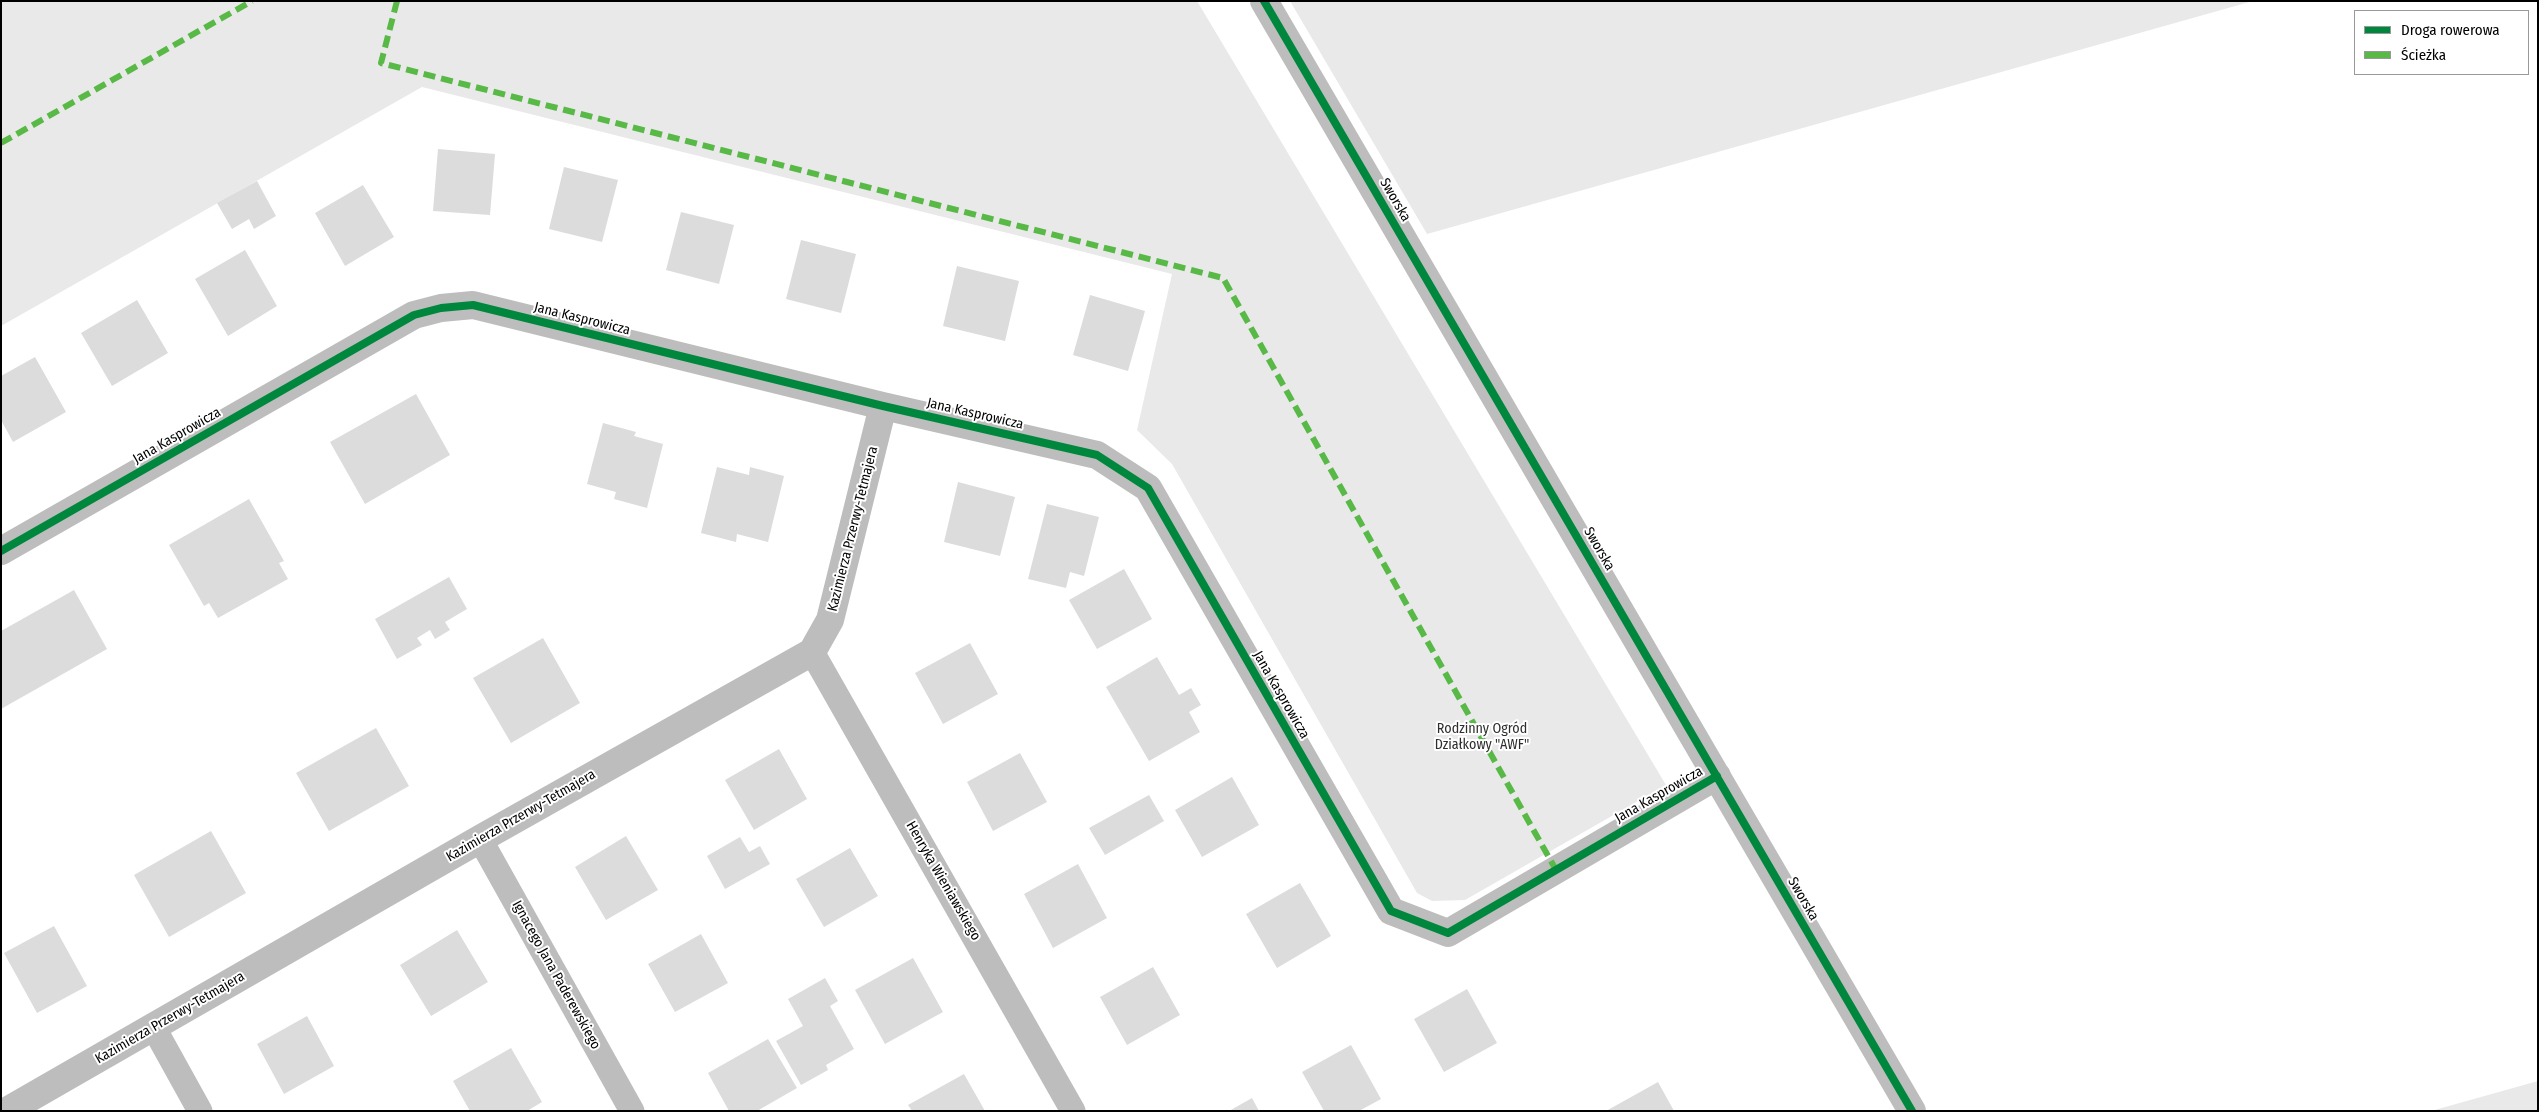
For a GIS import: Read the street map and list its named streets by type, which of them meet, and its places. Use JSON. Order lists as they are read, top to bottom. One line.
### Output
{"streets":{"street":["Sworska","Jana Kasprowicza","Kazimierza Przerwy-Tetmajera"],"lane":["Henryka Wieniawskiego","Ignacego Jana Paderewskiego"]},"crossings":[["Sworska","Jana Kasprowicza"],["Jana Kasprowicza","Kazimierza Przerwy-Tetmajera"],["Kazimierza Przerwy-Tetmajera","Henryka Wieniawskiego"],["Kazimierza Przerwy-Tetmajera","Ignacego Jana Paderewskiego"]],"parks":["Rodzinny Ogród Działkowy \"AWF\""],"legend":["Droga rowerowa","Ścieżka"]}
